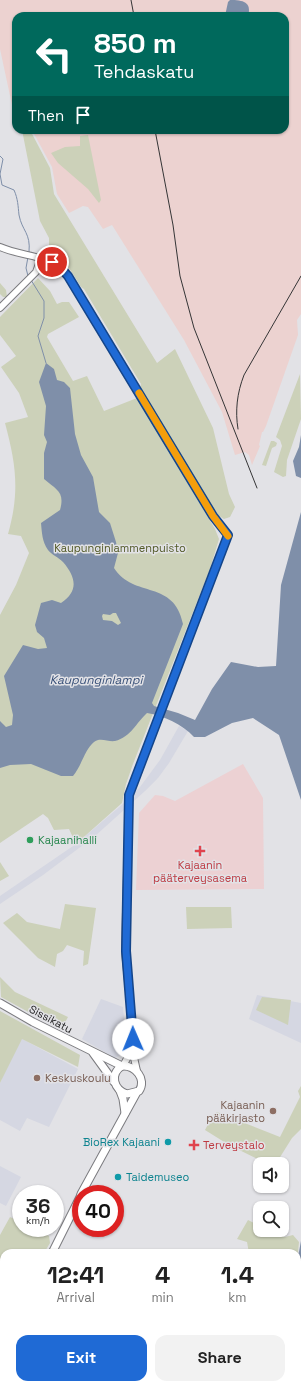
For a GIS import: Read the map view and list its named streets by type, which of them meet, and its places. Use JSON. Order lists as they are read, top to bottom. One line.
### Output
{"streets":{"main road":["Sissikatu"]},"water":["Kaupunginlampi"],"parks":["Kaupunginlammenpuisto"],"places":{"other":["Kajaanihalli","Keskuskoulu","Kajaanin pääkirjasto","BioRex Kajaani","Taidemuseo"],"health":["Kajaanin pääterveysasema","Terveystalo"]},"page":{"turn":["850 m","Tehdaskatu"],"then":"Then","speed":"36 km/h","limit":"40","eta":["12:41","Arrival","4","min","1.4","km"],"buttons":["Exit","Share"]}}
